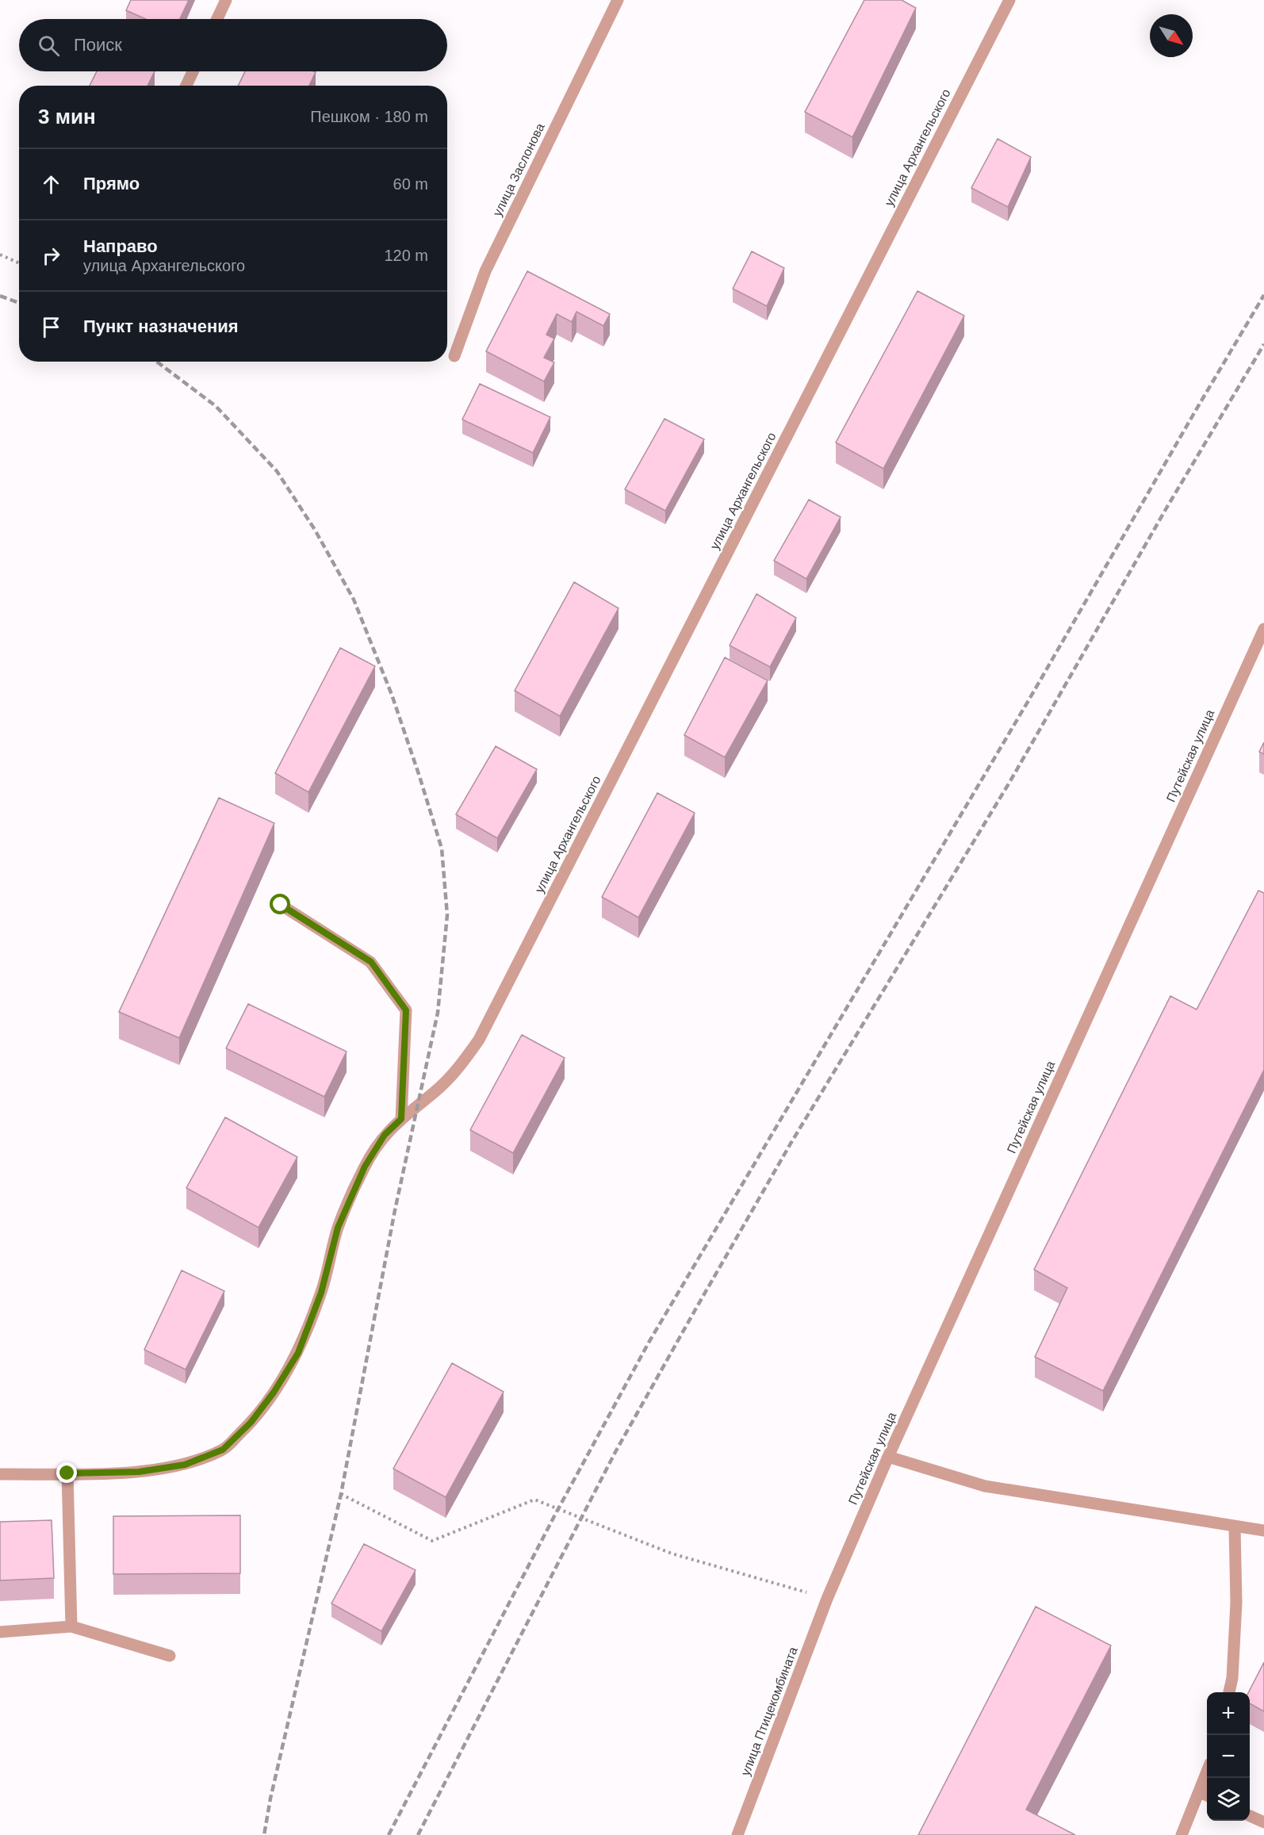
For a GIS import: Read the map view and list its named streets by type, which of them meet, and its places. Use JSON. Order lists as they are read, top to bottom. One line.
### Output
{"streets":{"street":["улица Архангельского","улица Заслонова","Путейская улица","улица Птицекомбината"]},"crossings":[["Путейская улица","улица Птицекомбината"]],"north":"bottom right","page":{"search":"Поиск","heading":["3 мин","Пешком · 180 m"],"list":[["Прямо","60 m"],["Направо","улица Архангельского","120 m"],"Пункт назначения"],"map_buttons":["+","−"]}}
